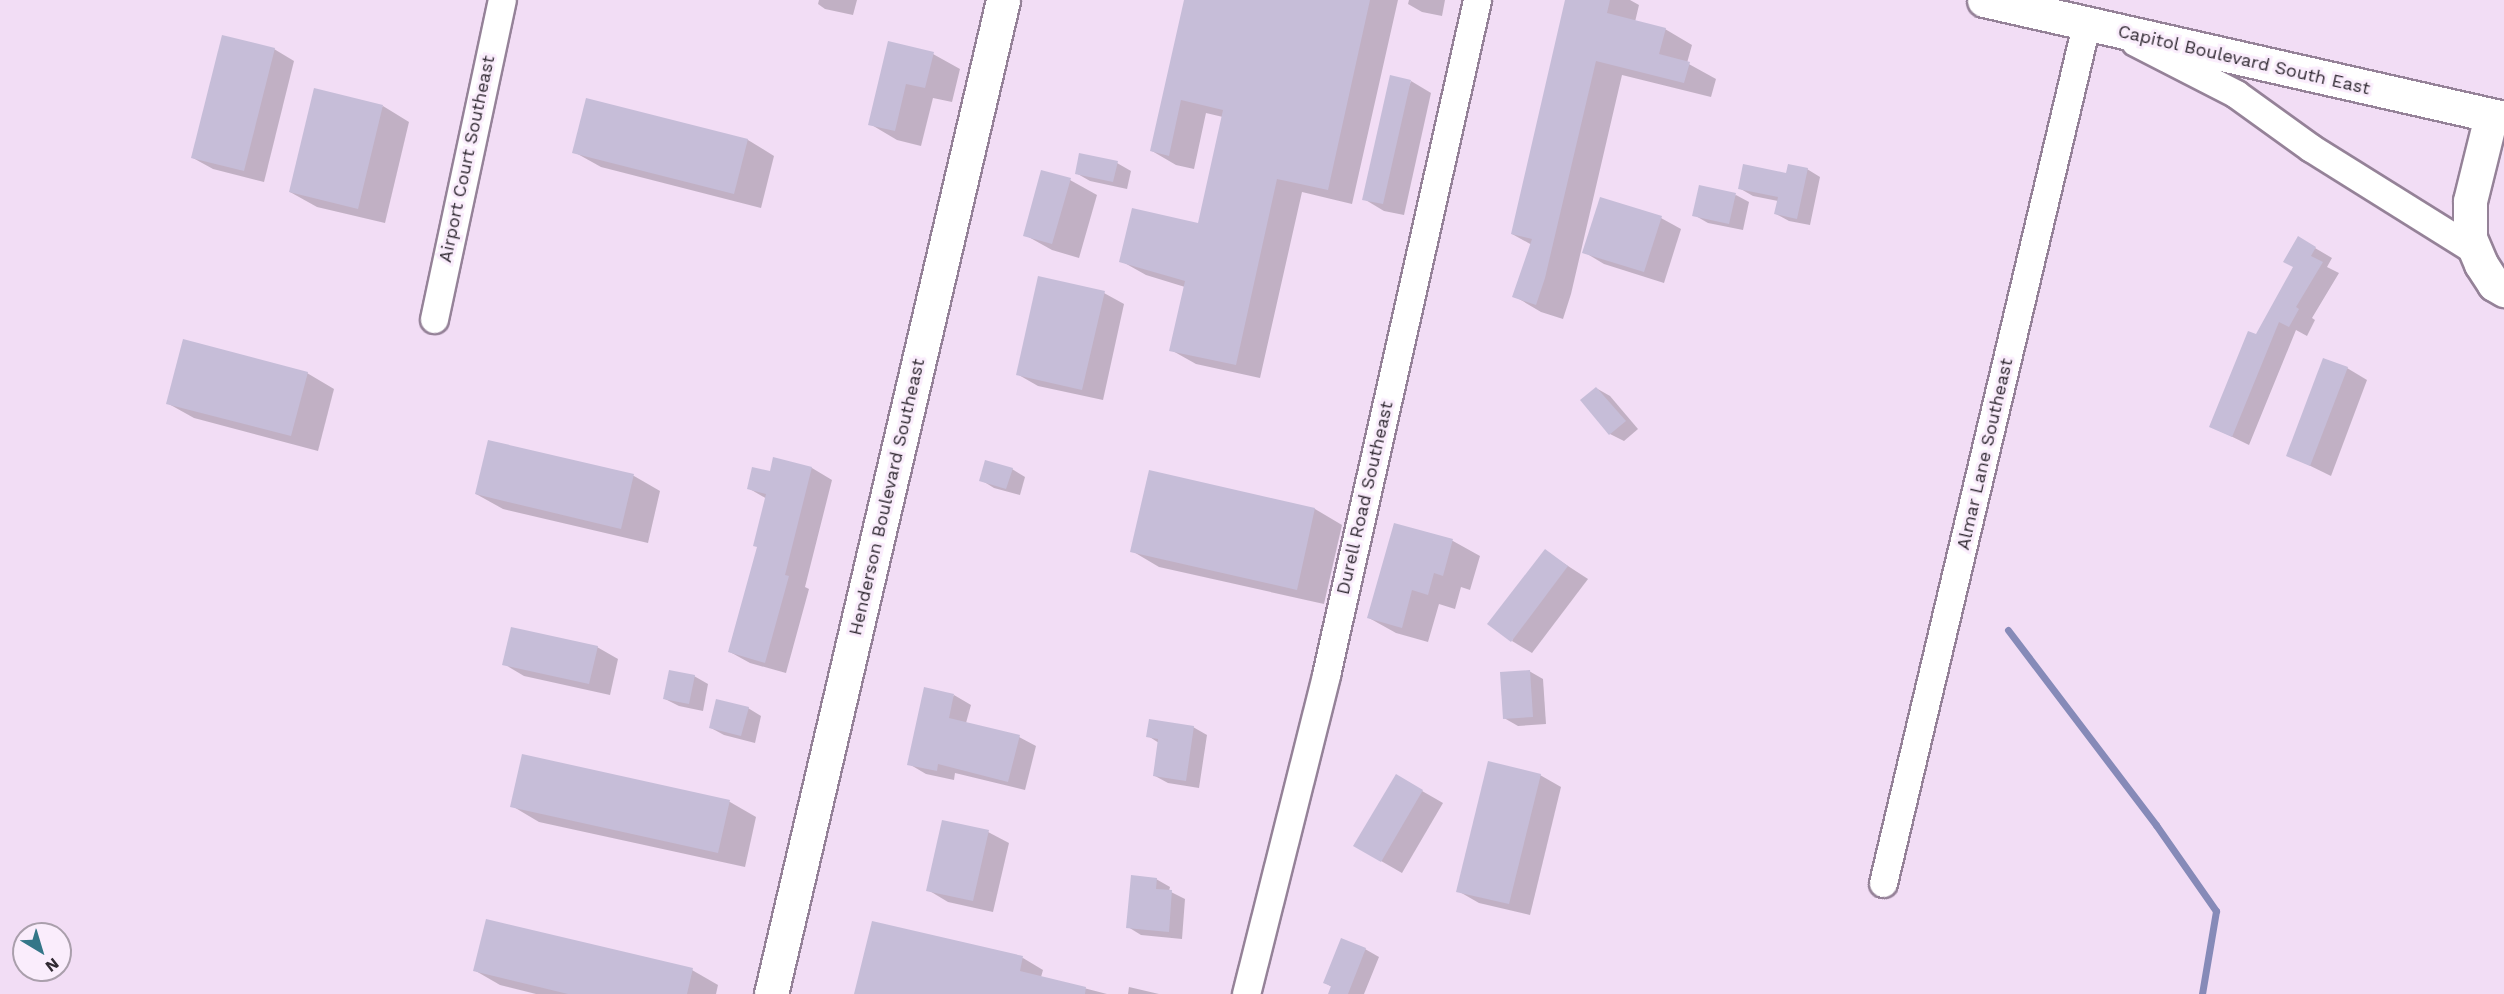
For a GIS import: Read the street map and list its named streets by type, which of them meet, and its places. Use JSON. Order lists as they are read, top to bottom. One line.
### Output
{"streets":{"street":["Capitol Boulevard South East","Airport Court Southeast","Almar Lane Southeast","Henderson Boulevard Southeast","Durell Road Southeast"]},"crossings":[["Capitol Boulevard South East","Almar Lane Southeast"]],"north":"bottom right"}
